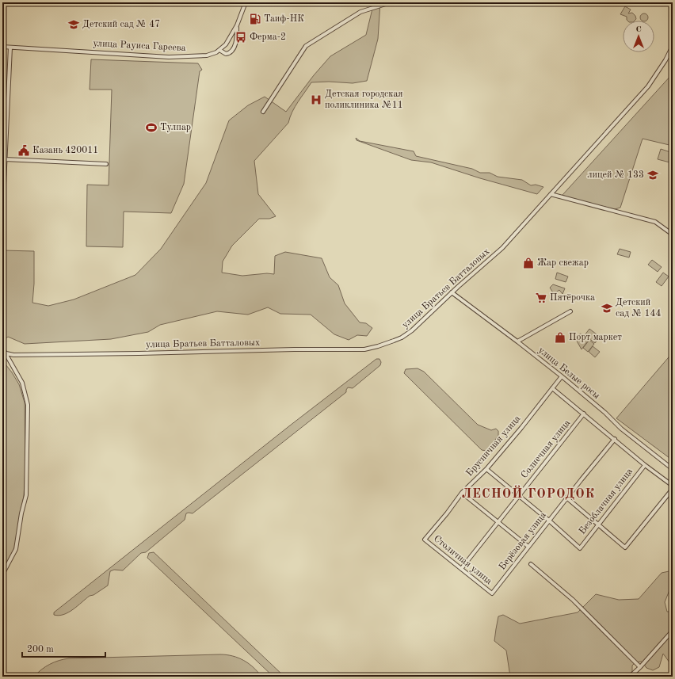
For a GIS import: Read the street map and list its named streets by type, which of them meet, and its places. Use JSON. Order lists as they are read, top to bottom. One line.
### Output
{"streets":{"street":["улица Рауиса Гареева","улица Братьев Батталовых","улица Белые росы","Брусничная улица","Солнечная улица","Безоблачная улица","Берёзовая улица","Столичная улица"]},"crossings":[["улица Братьев Батталовых","улица Белые росы"],["улица Белые росы","Брусничная улица"],["Брусничная улица","Столичная улица"],["Солнечная улица","Столичная улица"],["Безоблачная улица","Берёзовая улица"],["Берёзовая улица","Столичная улица"]],"districts":["ЛЕСНОЙ ГОРОДОК"],"places":{"fuel station":["Таиф-НК"],"school or university":["Детский сад № 47","лицей № 133","Детский сад № 144"],"bus stop":["Ферма-2"],"hospital":["Детская городская поликлиника №11"],"sports":["Тулпар"],"public building":["Казань 420011"],"shop":["Жар свежар","Порт маркет"],"supermarket":["Пятёрочка"]},"scale_bar":"200 m","north":"top"}
